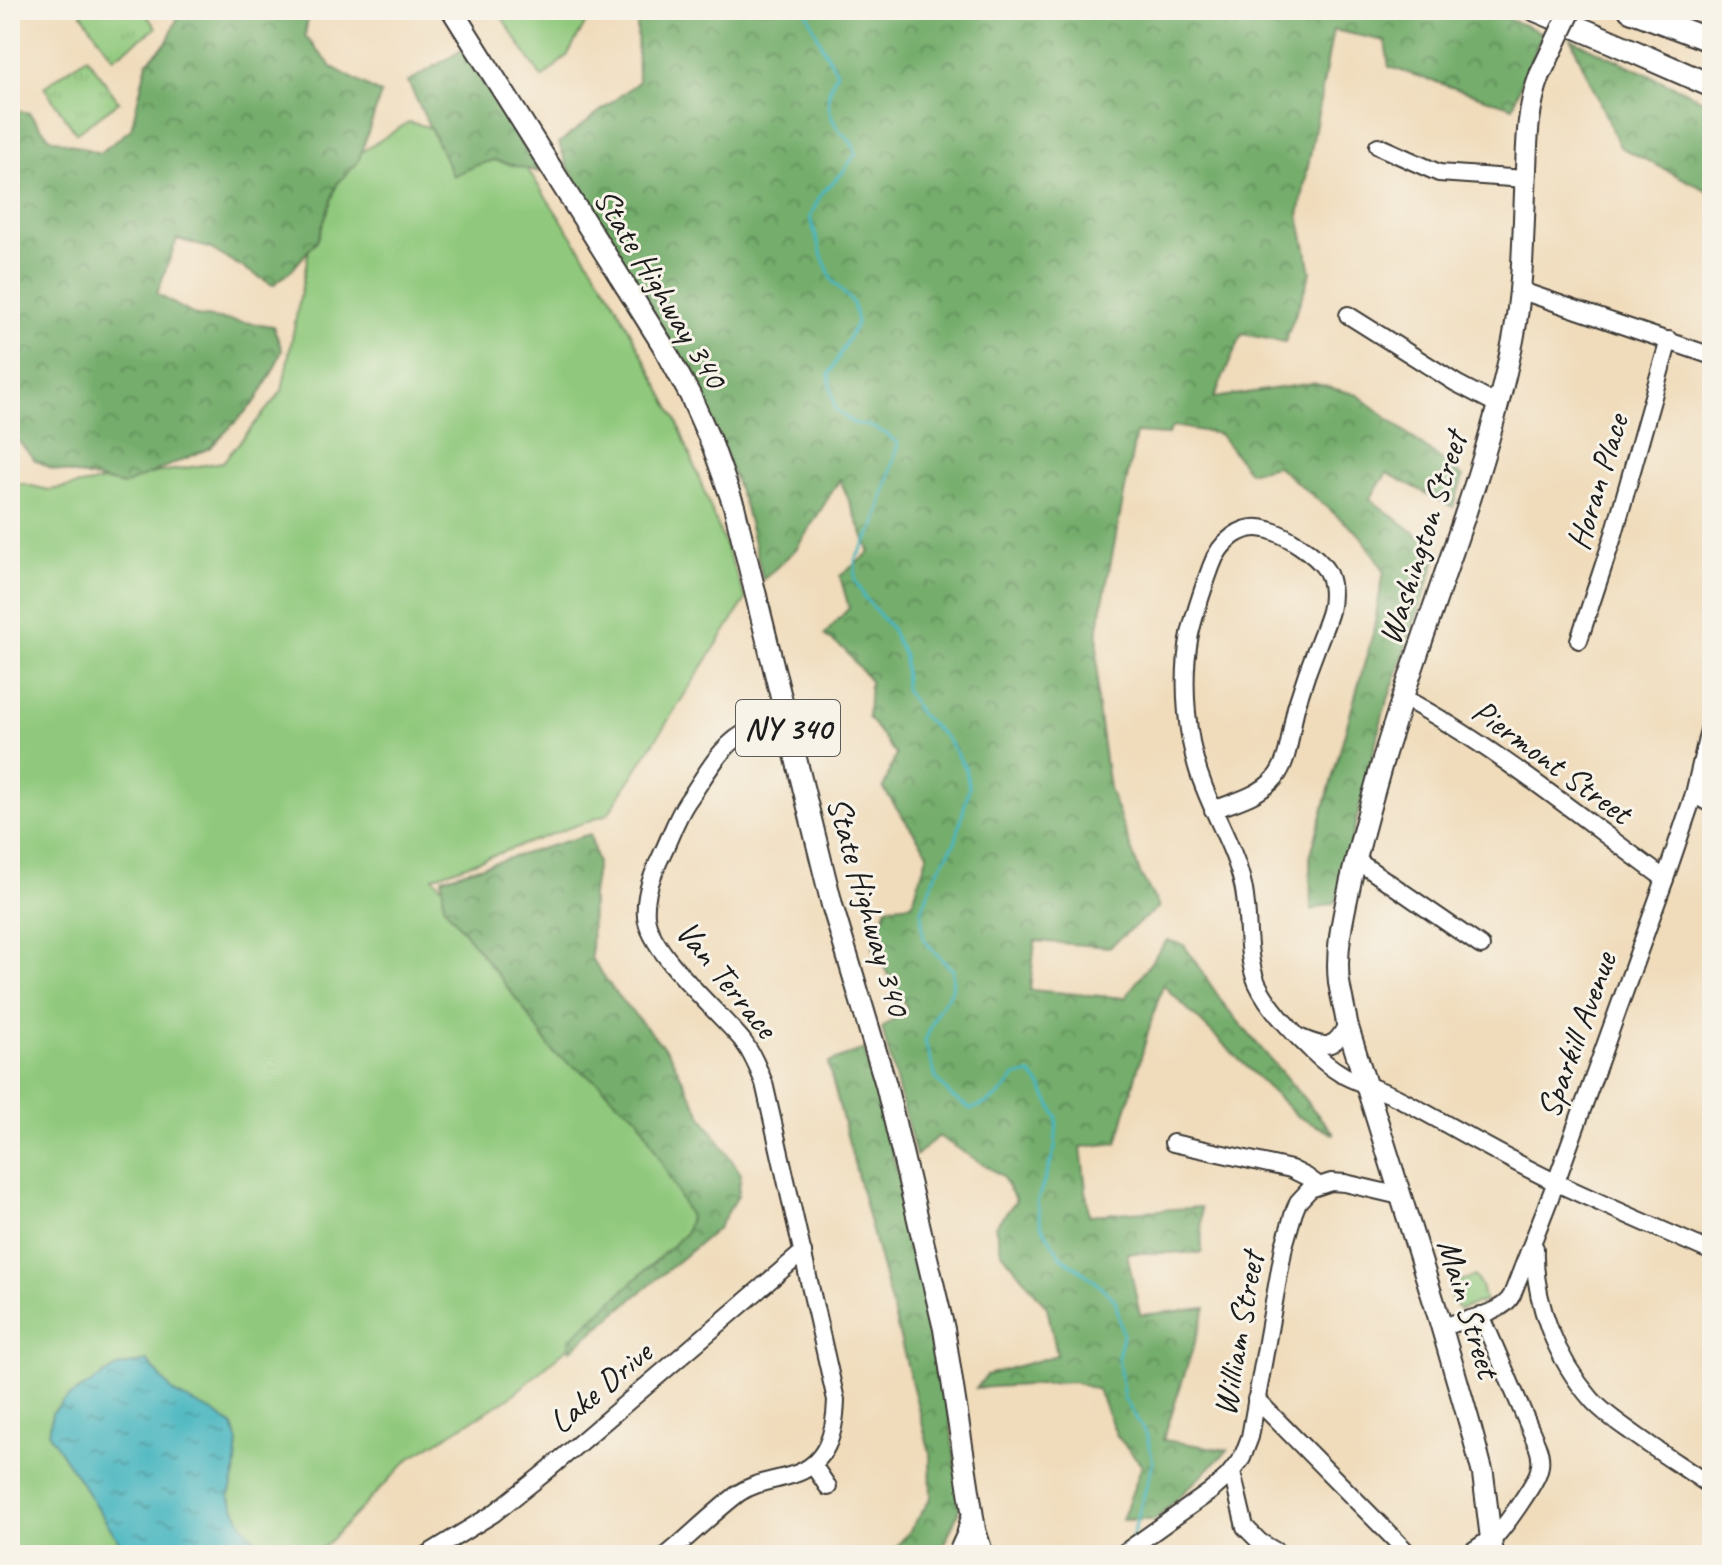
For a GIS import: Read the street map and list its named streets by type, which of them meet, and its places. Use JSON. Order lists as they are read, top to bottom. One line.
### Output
{"streets":{"main road":["State Highway 340","Washington Street","NY 340","Main Street"],"street":["Horan Place","Piermont Street","Van Terrace","Sparkill Avenue","William Street","Lake Drive"]},"crossings":[["State Highway 340","Van Terrace"],["Washington Street","Piermont Street"],["Washington Street","Main Street"],["Piermont Street","Sparkill Avenue"],["Van Terrace","Lake Drive"]]}
